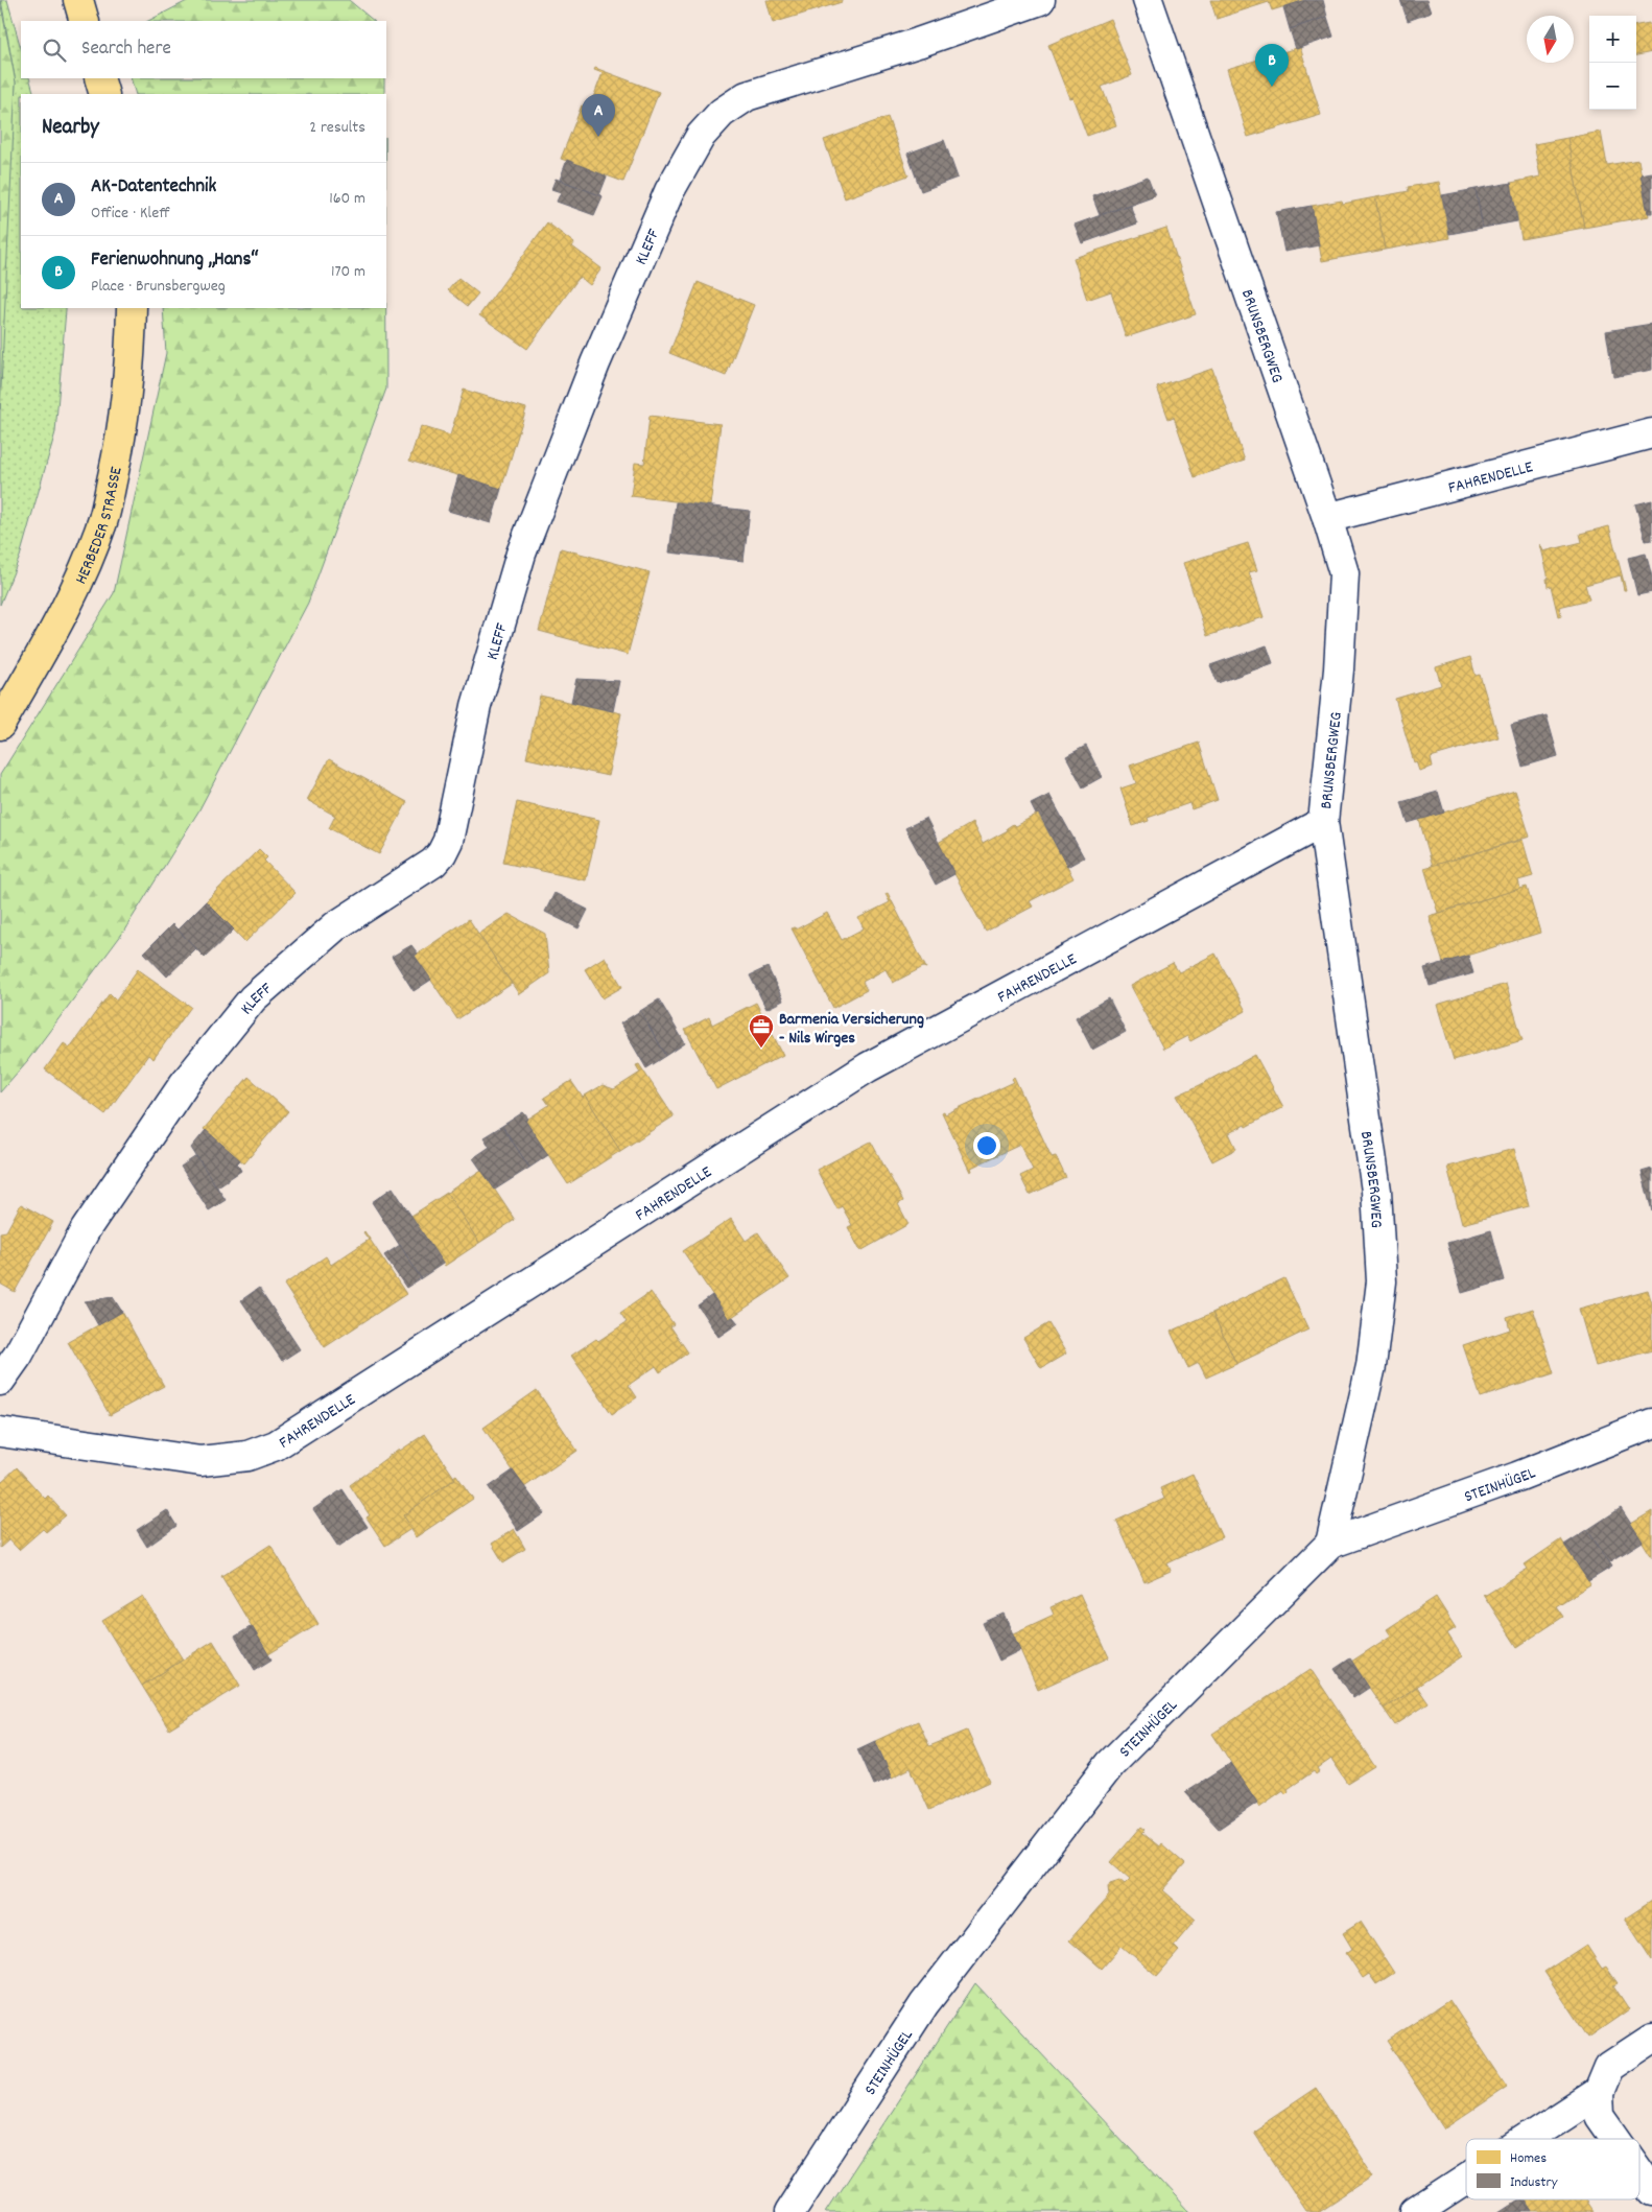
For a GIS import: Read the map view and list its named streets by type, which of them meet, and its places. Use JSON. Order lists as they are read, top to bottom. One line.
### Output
{"streets":{"main road":["HERBEDER STRASSE"],"street":["KLEFF","BRUNSBERGWEG","FAHRENDELLE","STEINHÜGEL"]},"crossings":[["BRUNSBERGWEG","FAHRENDELLE"],["BRUNSBERGWEG","STEINHÜGEL"]],"places":{"office":["Barmenia Versicherung - Nils Wirges"]},"legend":["Homes","Industry"],"north":"bottom","page":{"map_buttons":["+","−"],"search":"Search here","pins":["B","A"],"heading":["Nearby","2 results"],"list":[{"mark":"A","name":"AK-Datentechnik","note":"Office · Kleff","value":"160 m"},{"mark":"B","name":"Ferienwohnung „Hans“","note":"Place · Brunsbergweg","value":"170 m"}]}}
